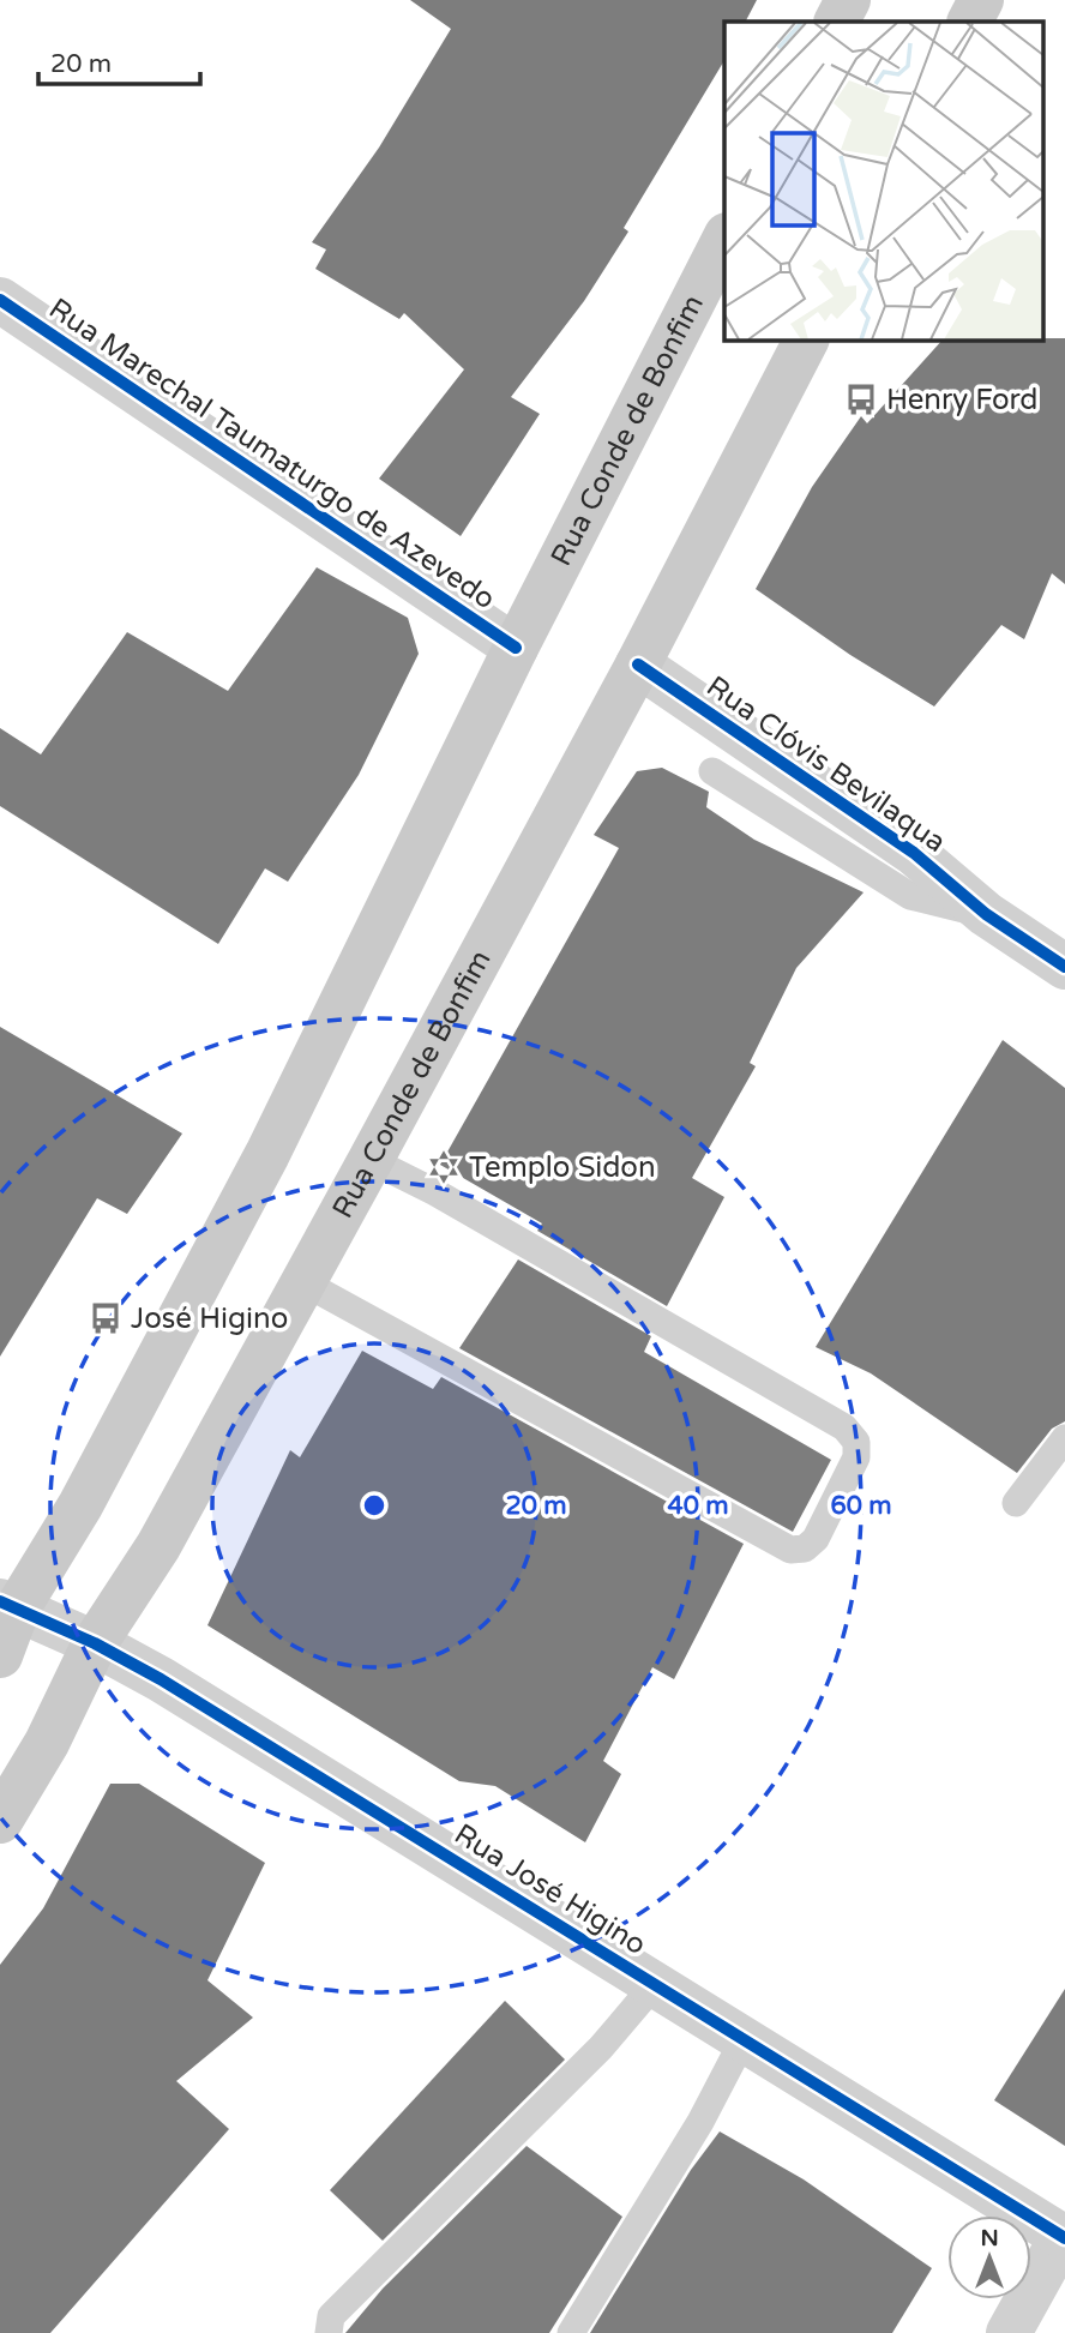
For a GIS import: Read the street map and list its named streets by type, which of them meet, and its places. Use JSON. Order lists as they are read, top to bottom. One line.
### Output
{"streets":{"main road":["Rua Conde de Bonfim"],"street":["Rua Marechal Taumaturgo de Azevedo","Rua Clóvis Bevilaqua","Rua José Higino"]},"crossings":[["Rua Conde de Bonfim","Rua Marechal Taumaturgo de Azevedo"],["Rua Conde de Bonfim","Rua Clóvis Bevilaqua"],["Rua Conde de Bonfim","Rua José Higino"]],"places":{"bus stop":["Henry Ford","José Higino"],"synagogue":["Templo Sidon"]},"scale_bar":"20 m","north":"top","rings":["20 m","40 m","60 m"]}
